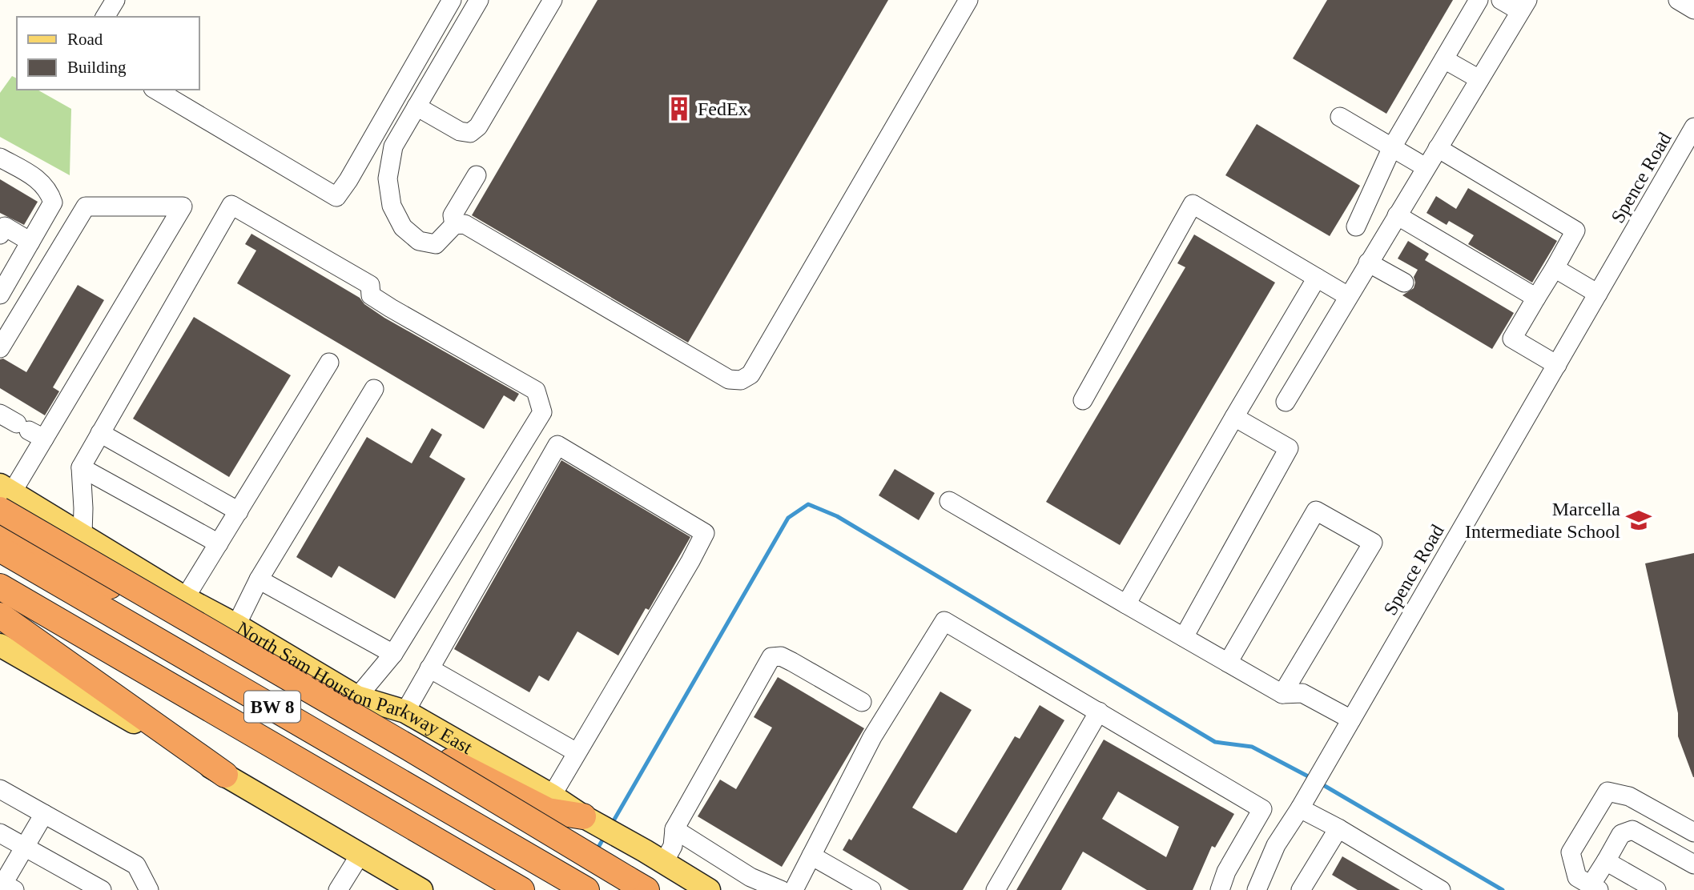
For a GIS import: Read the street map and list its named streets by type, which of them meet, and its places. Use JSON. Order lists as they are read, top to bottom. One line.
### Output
{"streets":{"highway":["BW 8"],"main road":["North Sam Houston Parkway East"],"street":["Spence Road"]},"places":{"building":["FedEx"],"school or university":["Marcella Intermediate School"]},"legend":["Road","Building"]}
